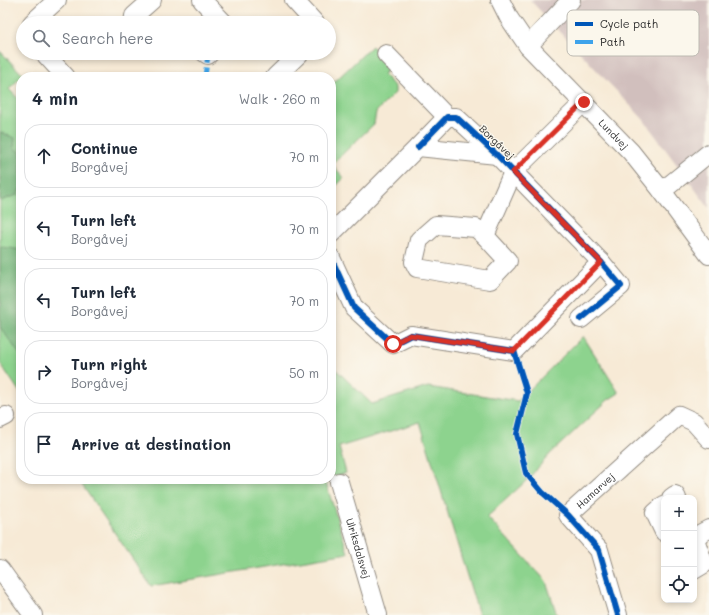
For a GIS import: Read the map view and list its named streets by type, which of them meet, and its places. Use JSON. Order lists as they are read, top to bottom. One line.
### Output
{"streets":{"street":["Lundvej","Borgåvej","Hamarvej","Ulriksdalsvej"]},"crossings":[["Lundvej","Borgåvej"]],"legend":["Cycle path","Path"],"page":{"search":"Search here","heading":["4 min","Walk · 260 m"],"list":[["Continue","Borgåvej","70 m"],["Turn left","Borgåvej","70 m"],["Turn left","Borgåvej","70 m"],["Turn right","Borgåvej","50 m"],"Arrive at destination"],"map_buttons":["+","−"]}}
